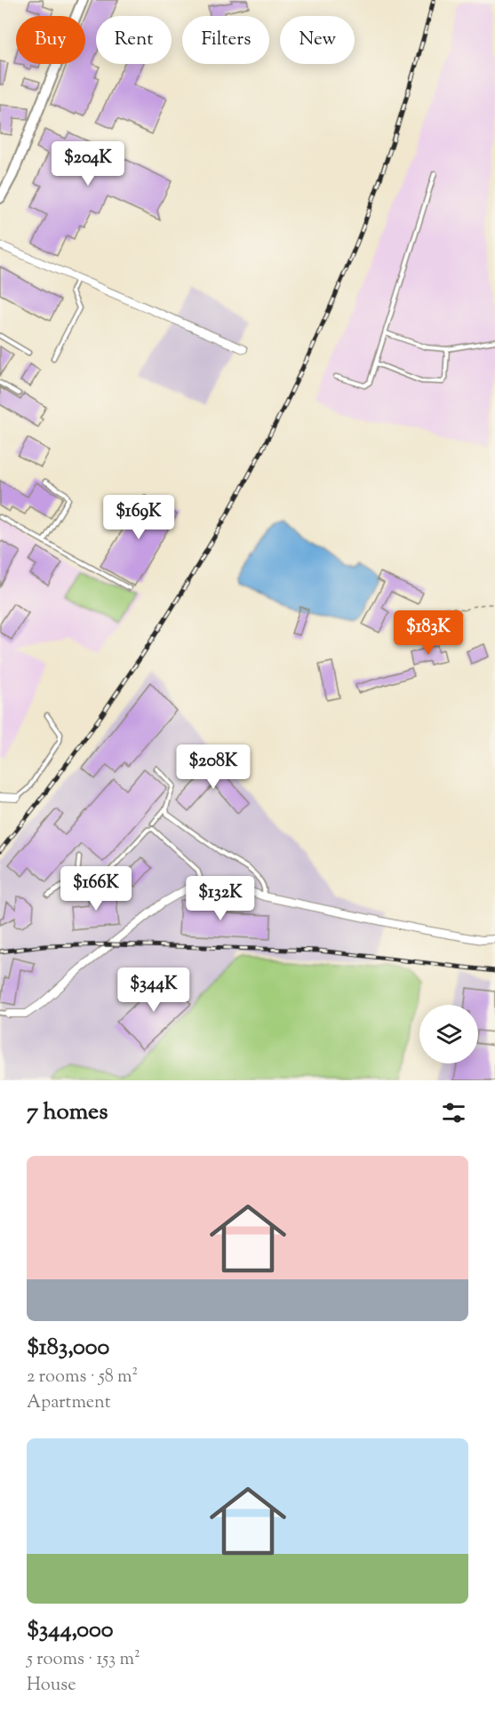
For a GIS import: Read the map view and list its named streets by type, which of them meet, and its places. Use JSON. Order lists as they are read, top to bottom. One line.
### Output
{"page":{"chip":["Buy","Rent","Filters","New"],"price":["$204K","$169K","$183K","$208K","$166K","$132K","$344K"],"heading":"7 homes","list":[{"name":"$183,000","note":"2 rooms · 58 m² · Apartment"},{"name":"$344,000","note":"5 rooms · 153 m² · House"}]}}
